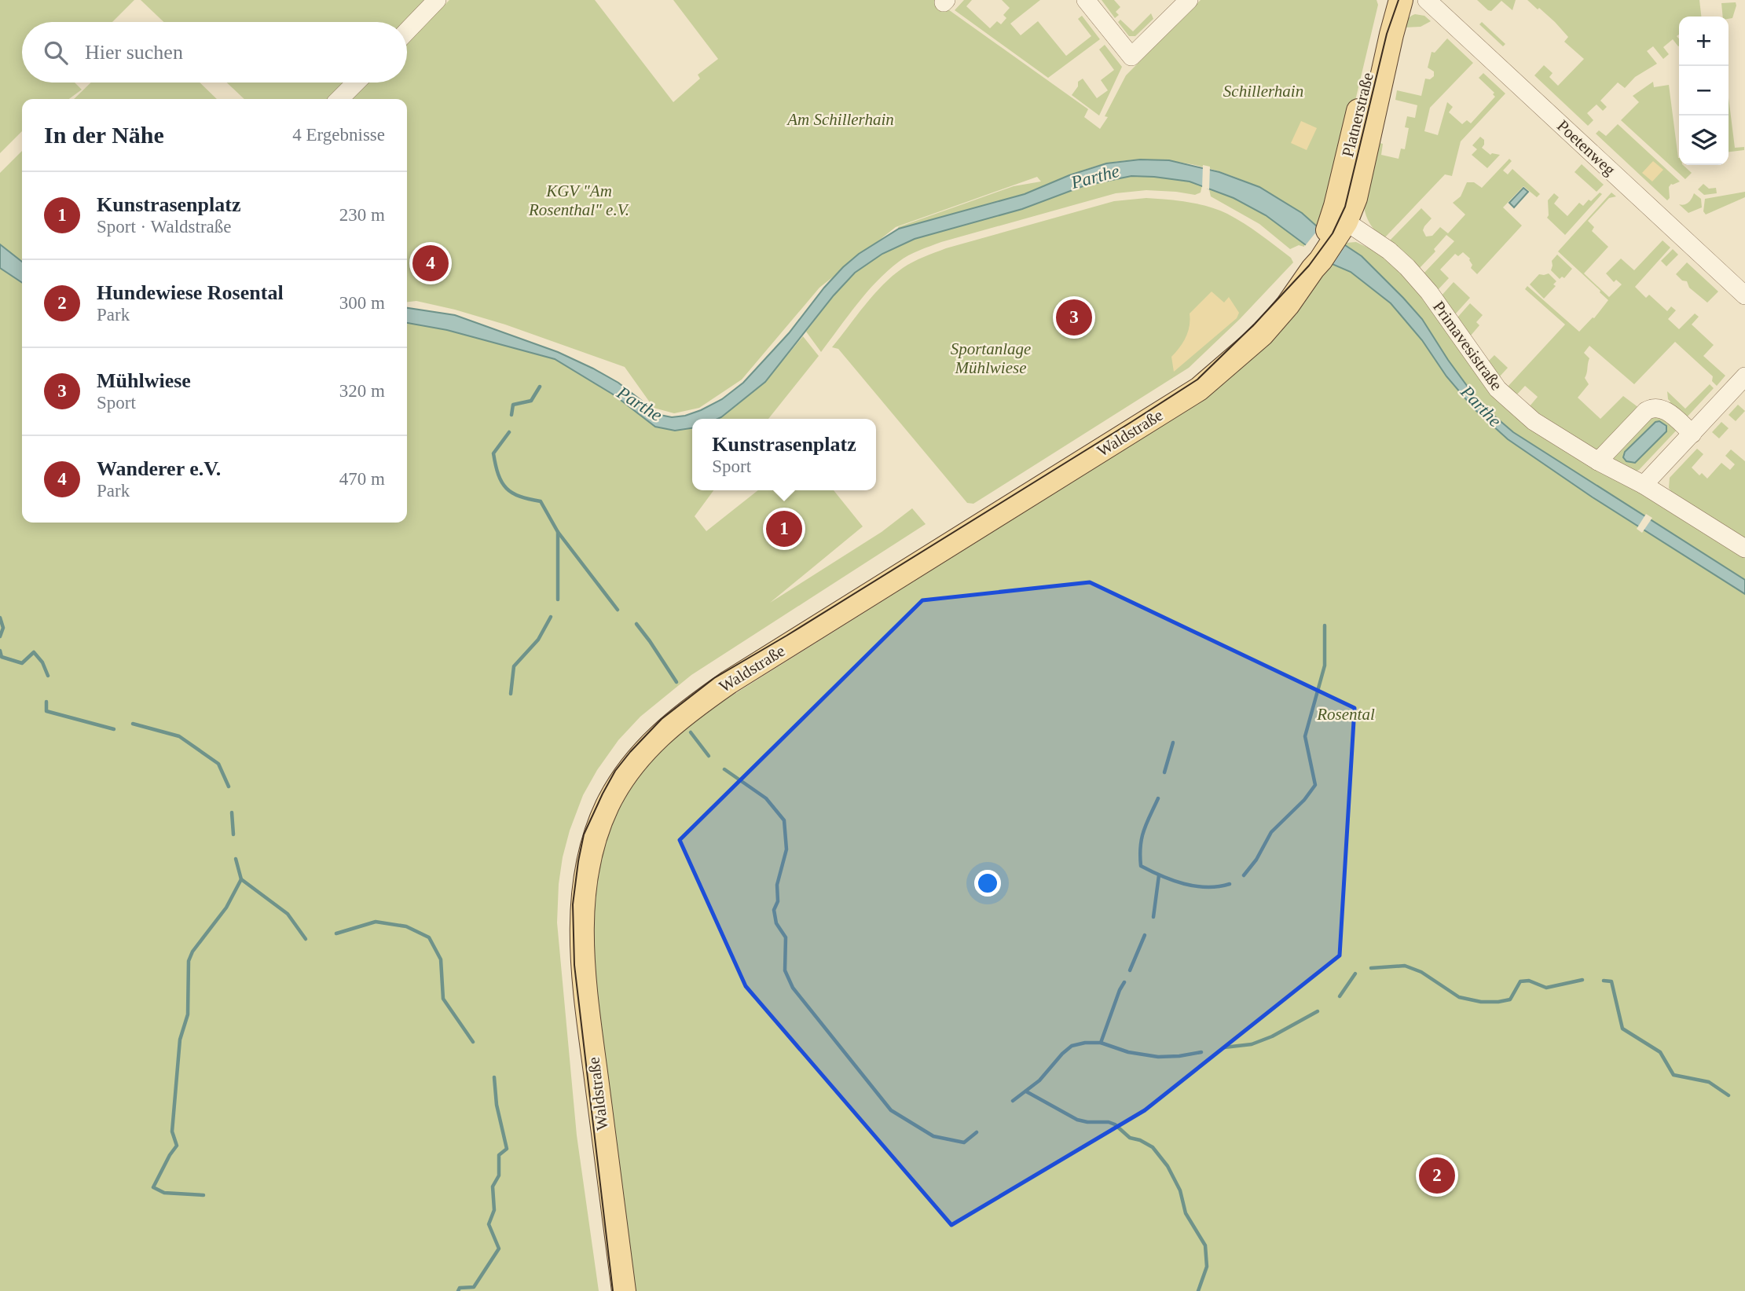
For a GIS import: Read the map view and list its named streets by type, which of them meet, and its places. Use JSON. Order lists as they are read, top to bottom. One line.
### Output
{"streets":{"main road":["Platnerstraße","Waldstraße"],"street":["Poetenweg","Primavesistraße"]},"crossings":[["Platnerstraße","Primavesistraße"],["Platnerstraße","Waldstraße"],["Primavesistraße","Waldstraße"]],"water":["Parthe"],"parks":["Schillerhain","Am Schillerhain","KGV \"Am Rosenthal\" e.V.","Sportanlage Mühlwiese","Rosental"],"page":{"map_buttons":["+","−"],"search":"Hier suchen","heading":["In der Nähe","4 Ergebnisse"],"list":[{"mark":"1","name":"Kunstrasenplatz","note":"Sport · Waldstraße","value":"230 m"},{"mark":"2","name":"Hundewiese Rosental","note":"Park","value":"300 m"},{"mark":"3","name":"Mühlwiese","note":"Sport","value":"320 m"},{"mark":"4","name":"Wanderer e.V.","note":"Park","value":"470 m"}],"pins":["4","3","1","2"],"popup":["Kunstrasenplatz","Sport"]}}
